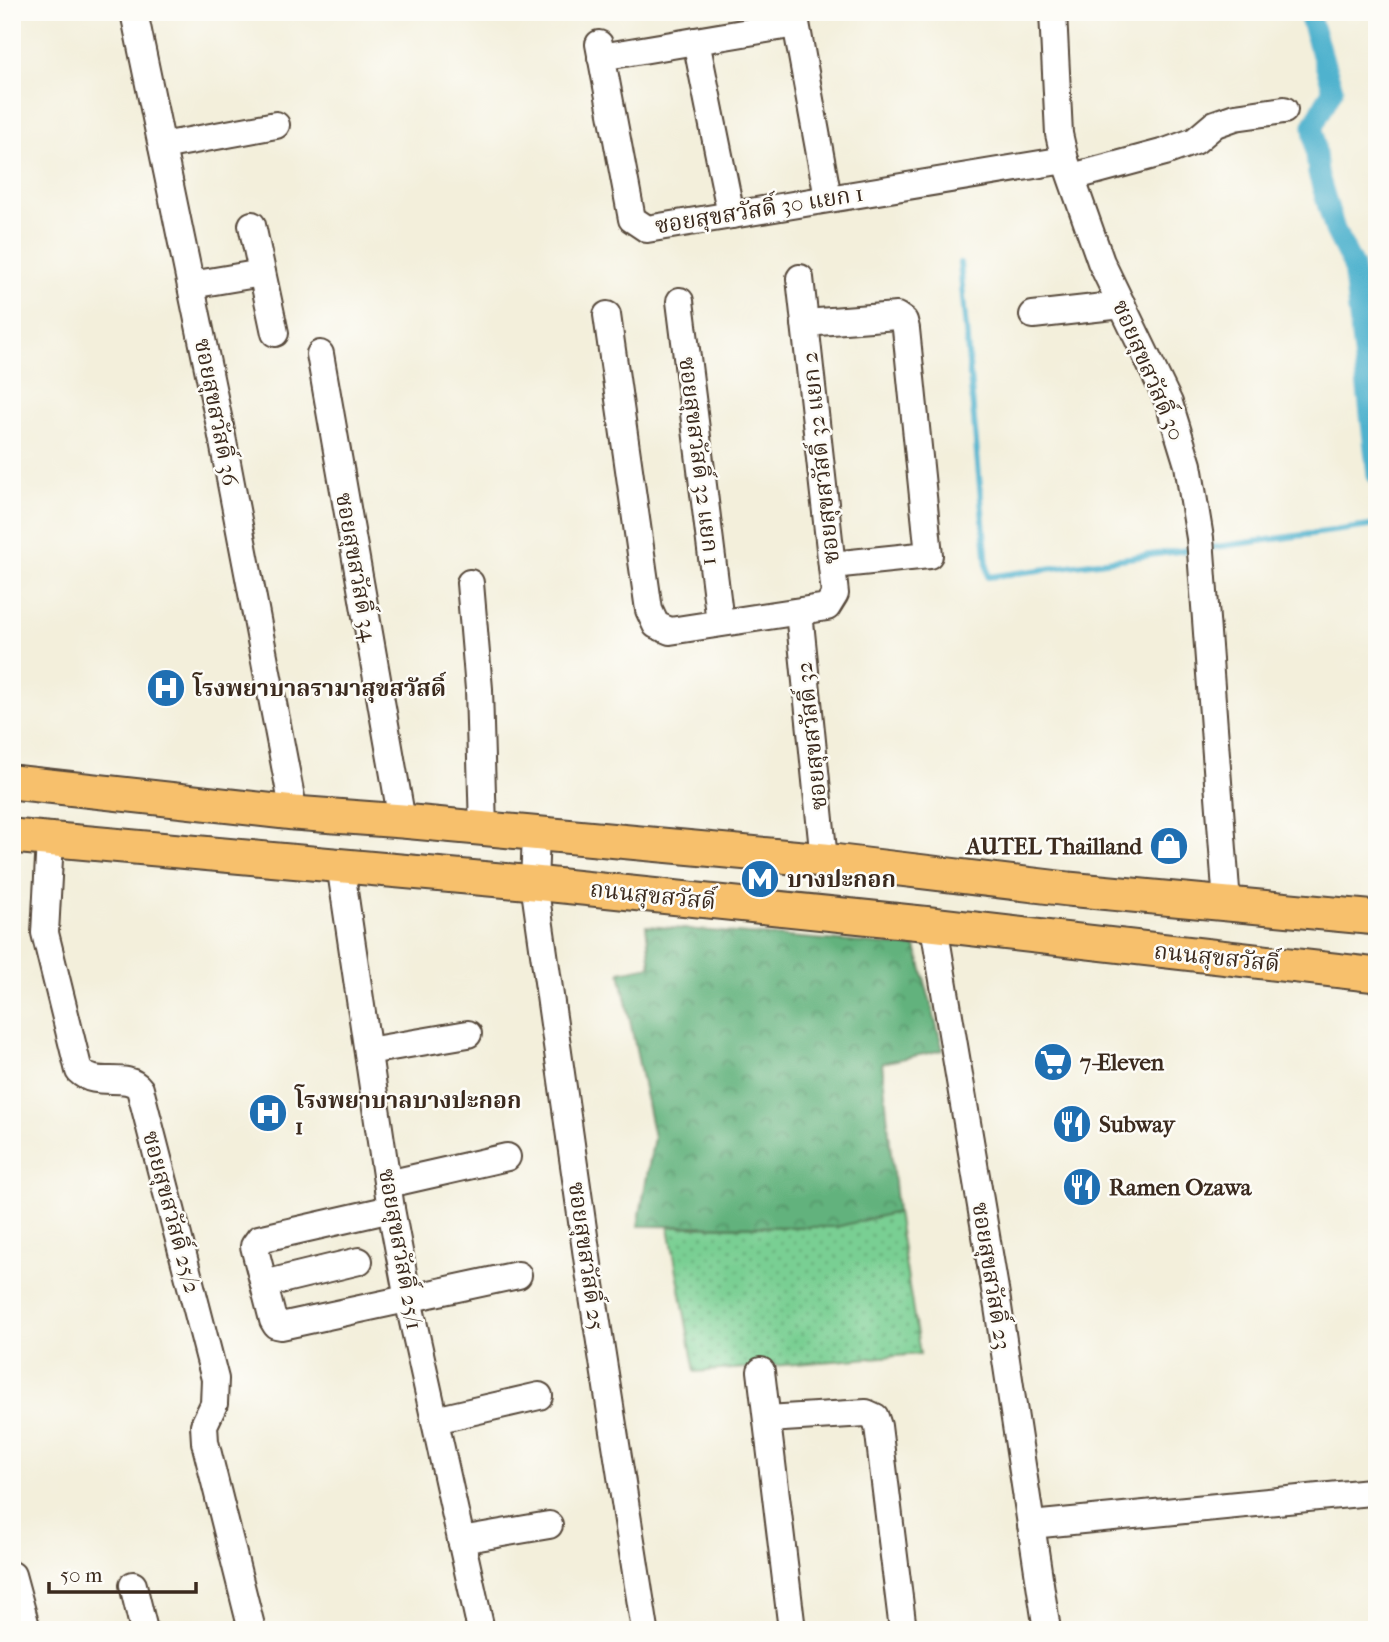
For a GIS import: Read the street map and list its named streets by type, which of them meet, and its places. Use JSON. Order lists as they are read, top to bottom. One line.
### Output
{"streets":{"main road":["ถนนสุขสวัสดิ์"],"street":["ซอยสุขสวัสดิ์ 30 แยก 1","ซอยสุขสวัสดิ์ 30","ซอยสุขสวัสดิ์ 36","ซอยสุขสวัสดิ์ 32 แยก 2","ซอยสุขสวัสดิ์ 32 แยก 1","ซอยสุขสวัสดิ์ 34","ซอยสุขสวัสดิ์ 32","ซอยสุขสวัสดิ์ 25/2","ซอยสุขสวัสดิ์ 25/1","ซอยสุขสวัสดิ์ 25","ซอยสุขสวัสดิ์ 23"]},"crossings":[["ซอยสุขสวัสดิ์ 30 แยก 1","ซอยสุขสวัสดิ์ 30"],["ซอยสุขสวัสดิ์ 32 แยก 2","ซอยสุขสวัสดิ์ 32 แยก 1"],["ซอยสุขสวัสดิ์ 32 แยก 2","ซอยสุขสวัสดิ์ 32"],["ถนนสุขสวัสดิ์","ซอยสุขสวัสดิ์ 25/2"],["ถนนสุขสวัสดิ์","ซอยสุขสวัสดิ์ 25/1"],["ถนนสุขสวัสดิ์","ซอยสุขสวัสดิ์ 25"],["ถนนสุขสวัสดิ์","ซอยสุขสวัสดิ์ 23"]],"places":{"hospital":["โรงพยาบาลรามาสุขสวัสดิ์","โรงพยาบาลบางปะกอก 1"],"shop":["AUTEL Thailland"],"metro station":["บางปะกอก"],"supermarket":["7-Eleven"],"restaurant":["Subway","Ramen Ozawa"]},"scale_bar":"50 m"}
